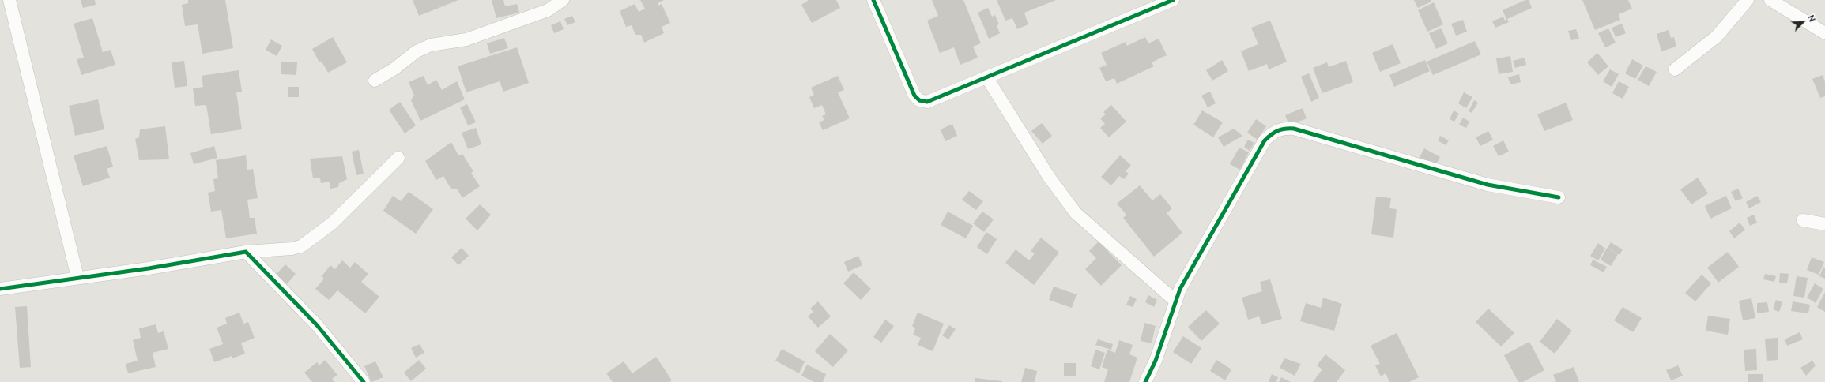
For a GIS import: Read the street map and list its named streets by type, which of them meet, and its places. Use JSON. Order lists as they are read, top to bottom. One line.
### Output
{"north":"top right"}
